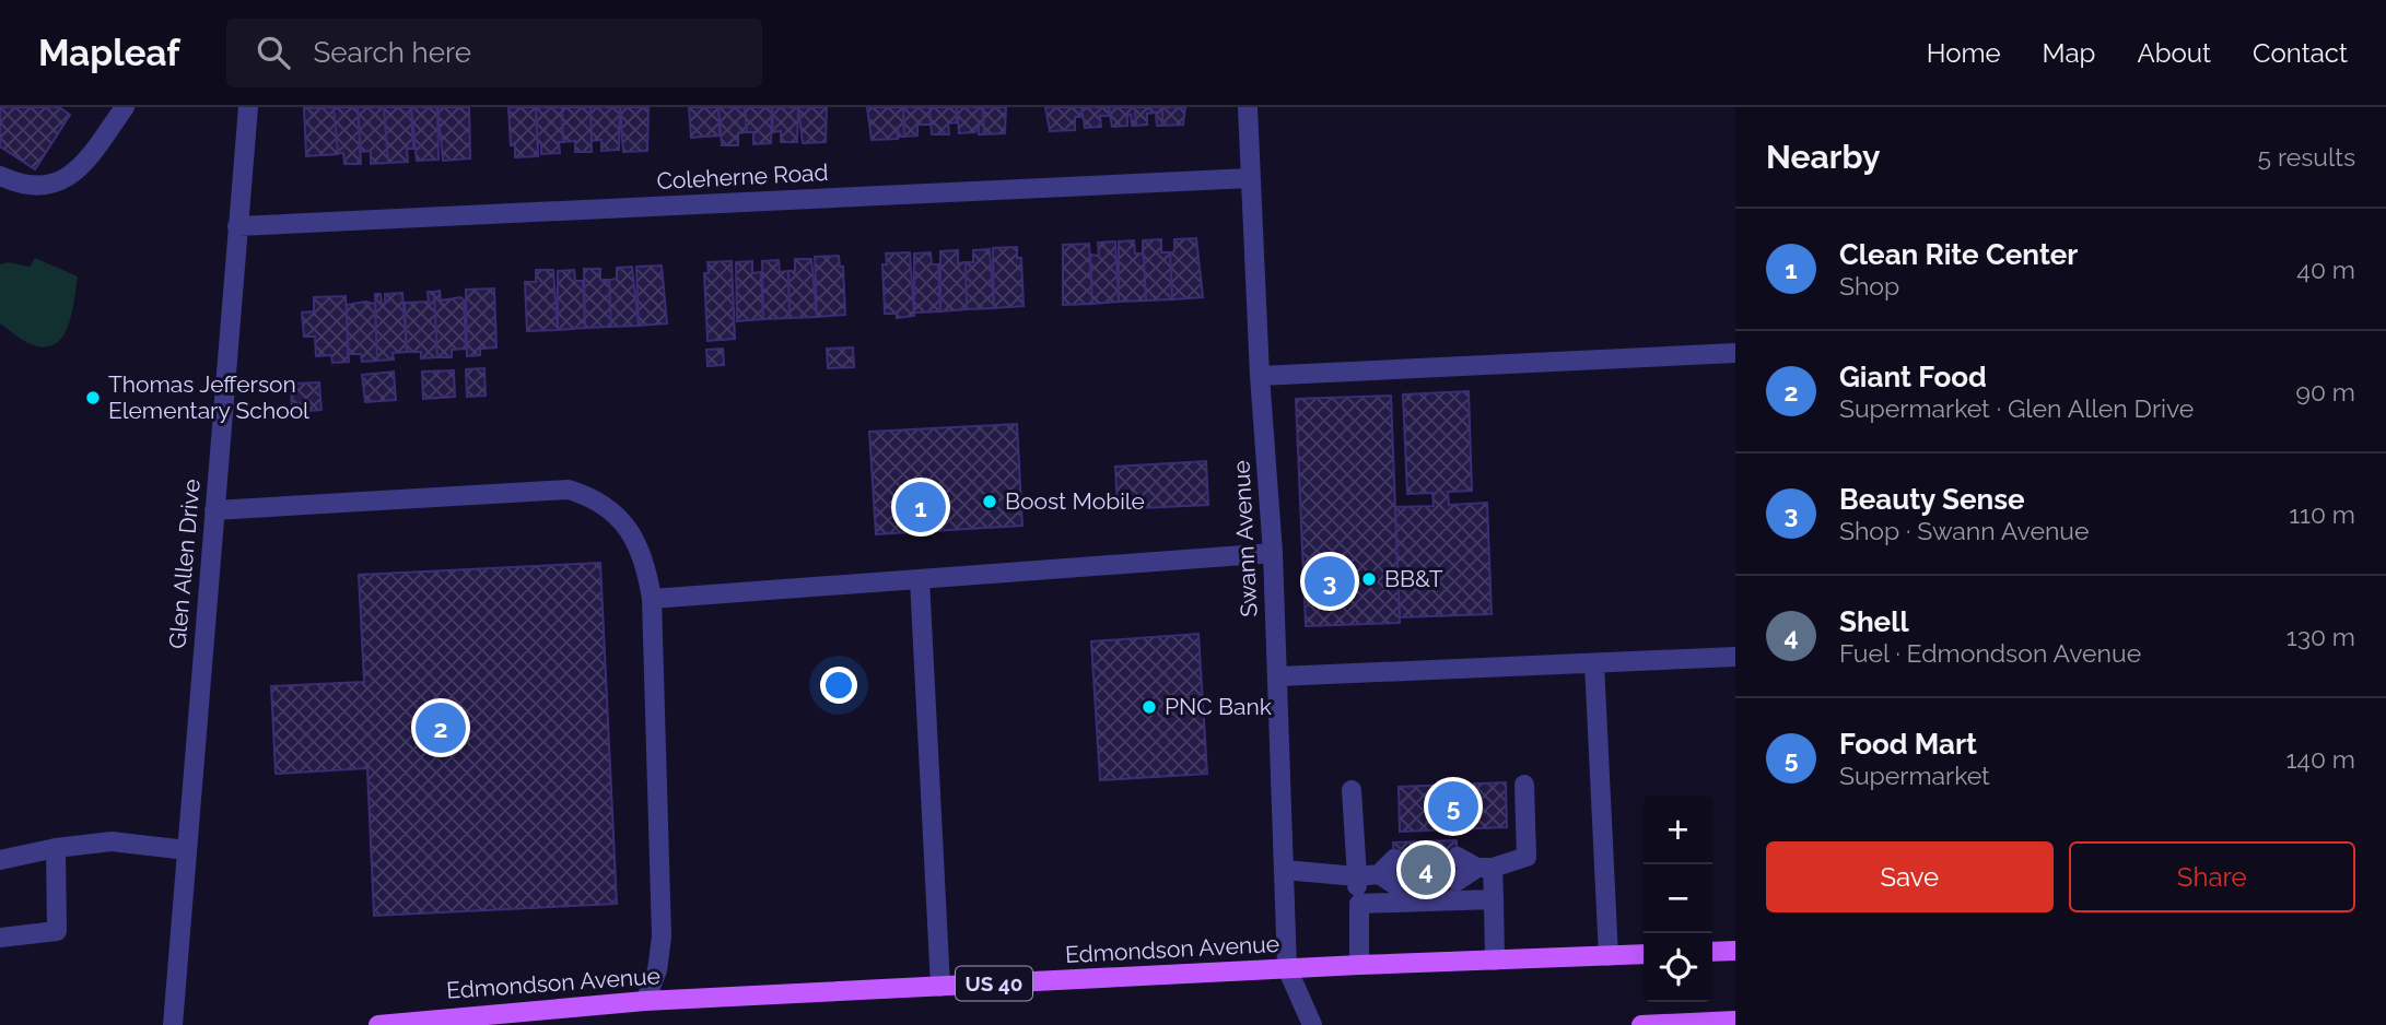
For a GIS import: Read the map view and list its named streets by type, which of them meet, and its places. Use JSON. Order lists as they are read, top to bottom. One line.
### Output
{"streets":{"main road":["Edmondson Avenue","US 40"],"street":["Coleherne Road","Swann Avenue","Glen Allen Drive"]},"crossings":[["Coleherne Road","Swann Avenue"],["Coleherne Road","Glen Allen Drive"],["Swann Avenue","Edmondson Avenue"]],"places":["Thomas Jefferson Elementary School","Boost Mobile","BB&T","PNC Bank"],"page":{"header":"Mapleaf","search":"Search here","nav":["Home","Map","About","Contact"],"heading":["Nearby","5 results"],"list":[{"mark":"1","name":"Clean Rite Center","note":"Shop","value":"40 m"},{"mark":"2","name":"Giant Food","note":"Supermarket · Glen Allen Drive","value":"90 m"},{"mark":"3","name":"Beauty Sense","note":"Shop · Swann Avenue","value":"110 m"},{"mark":"4","name":"Shell","note":"Fuel · Edmondson Avenue","value":"130 m"},{"mark":"5","name":"Food Mart","note":"Supermarket","value":"140 m"}],"pins":["1","3","2","5","4"],"map_buttons":["+","−"],"buttons":["Save","Share"]}}
